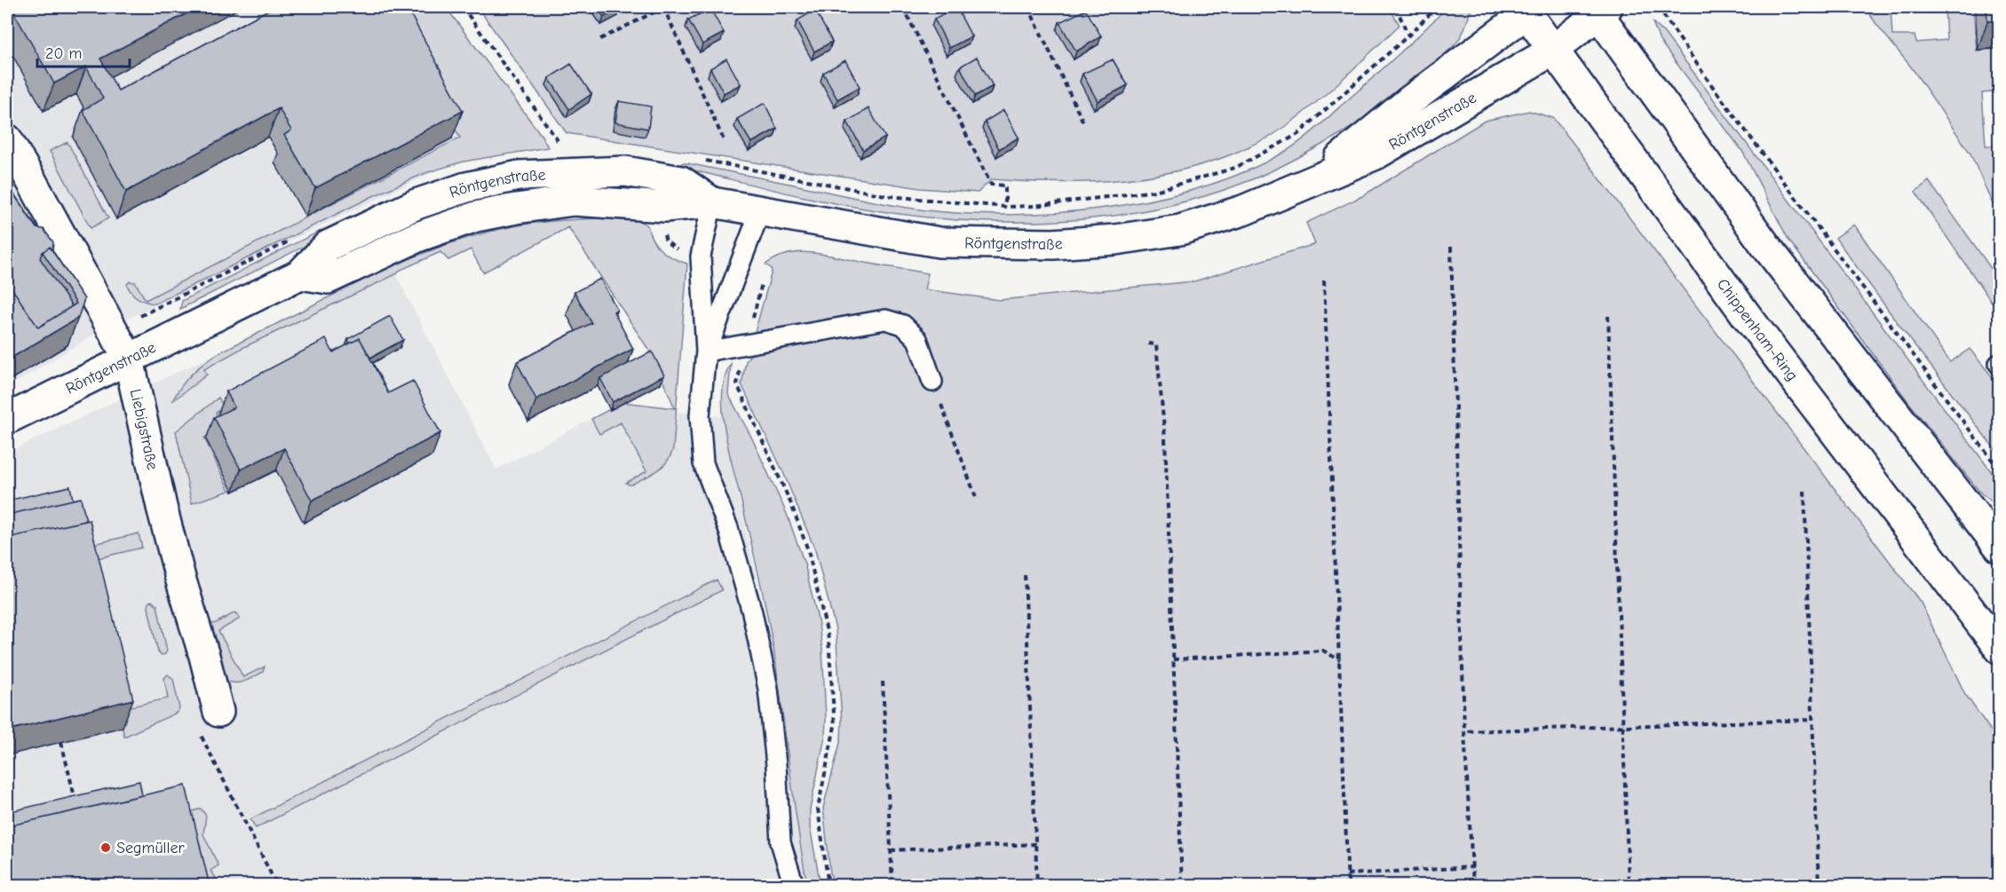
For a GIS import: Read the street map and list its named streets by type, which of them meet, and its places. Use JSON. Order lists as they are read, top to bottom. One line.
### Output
{"streets":{"street":["Röntgenstraße","Chippenham-Ring","Liebigstraße"]},"crossings":[["Röntgenstraße","Chippenham-Ring"],["Röntgenstraße","Liebigstraße"]],"places":["Segmüller"],"scale_bar":"20 m"}
